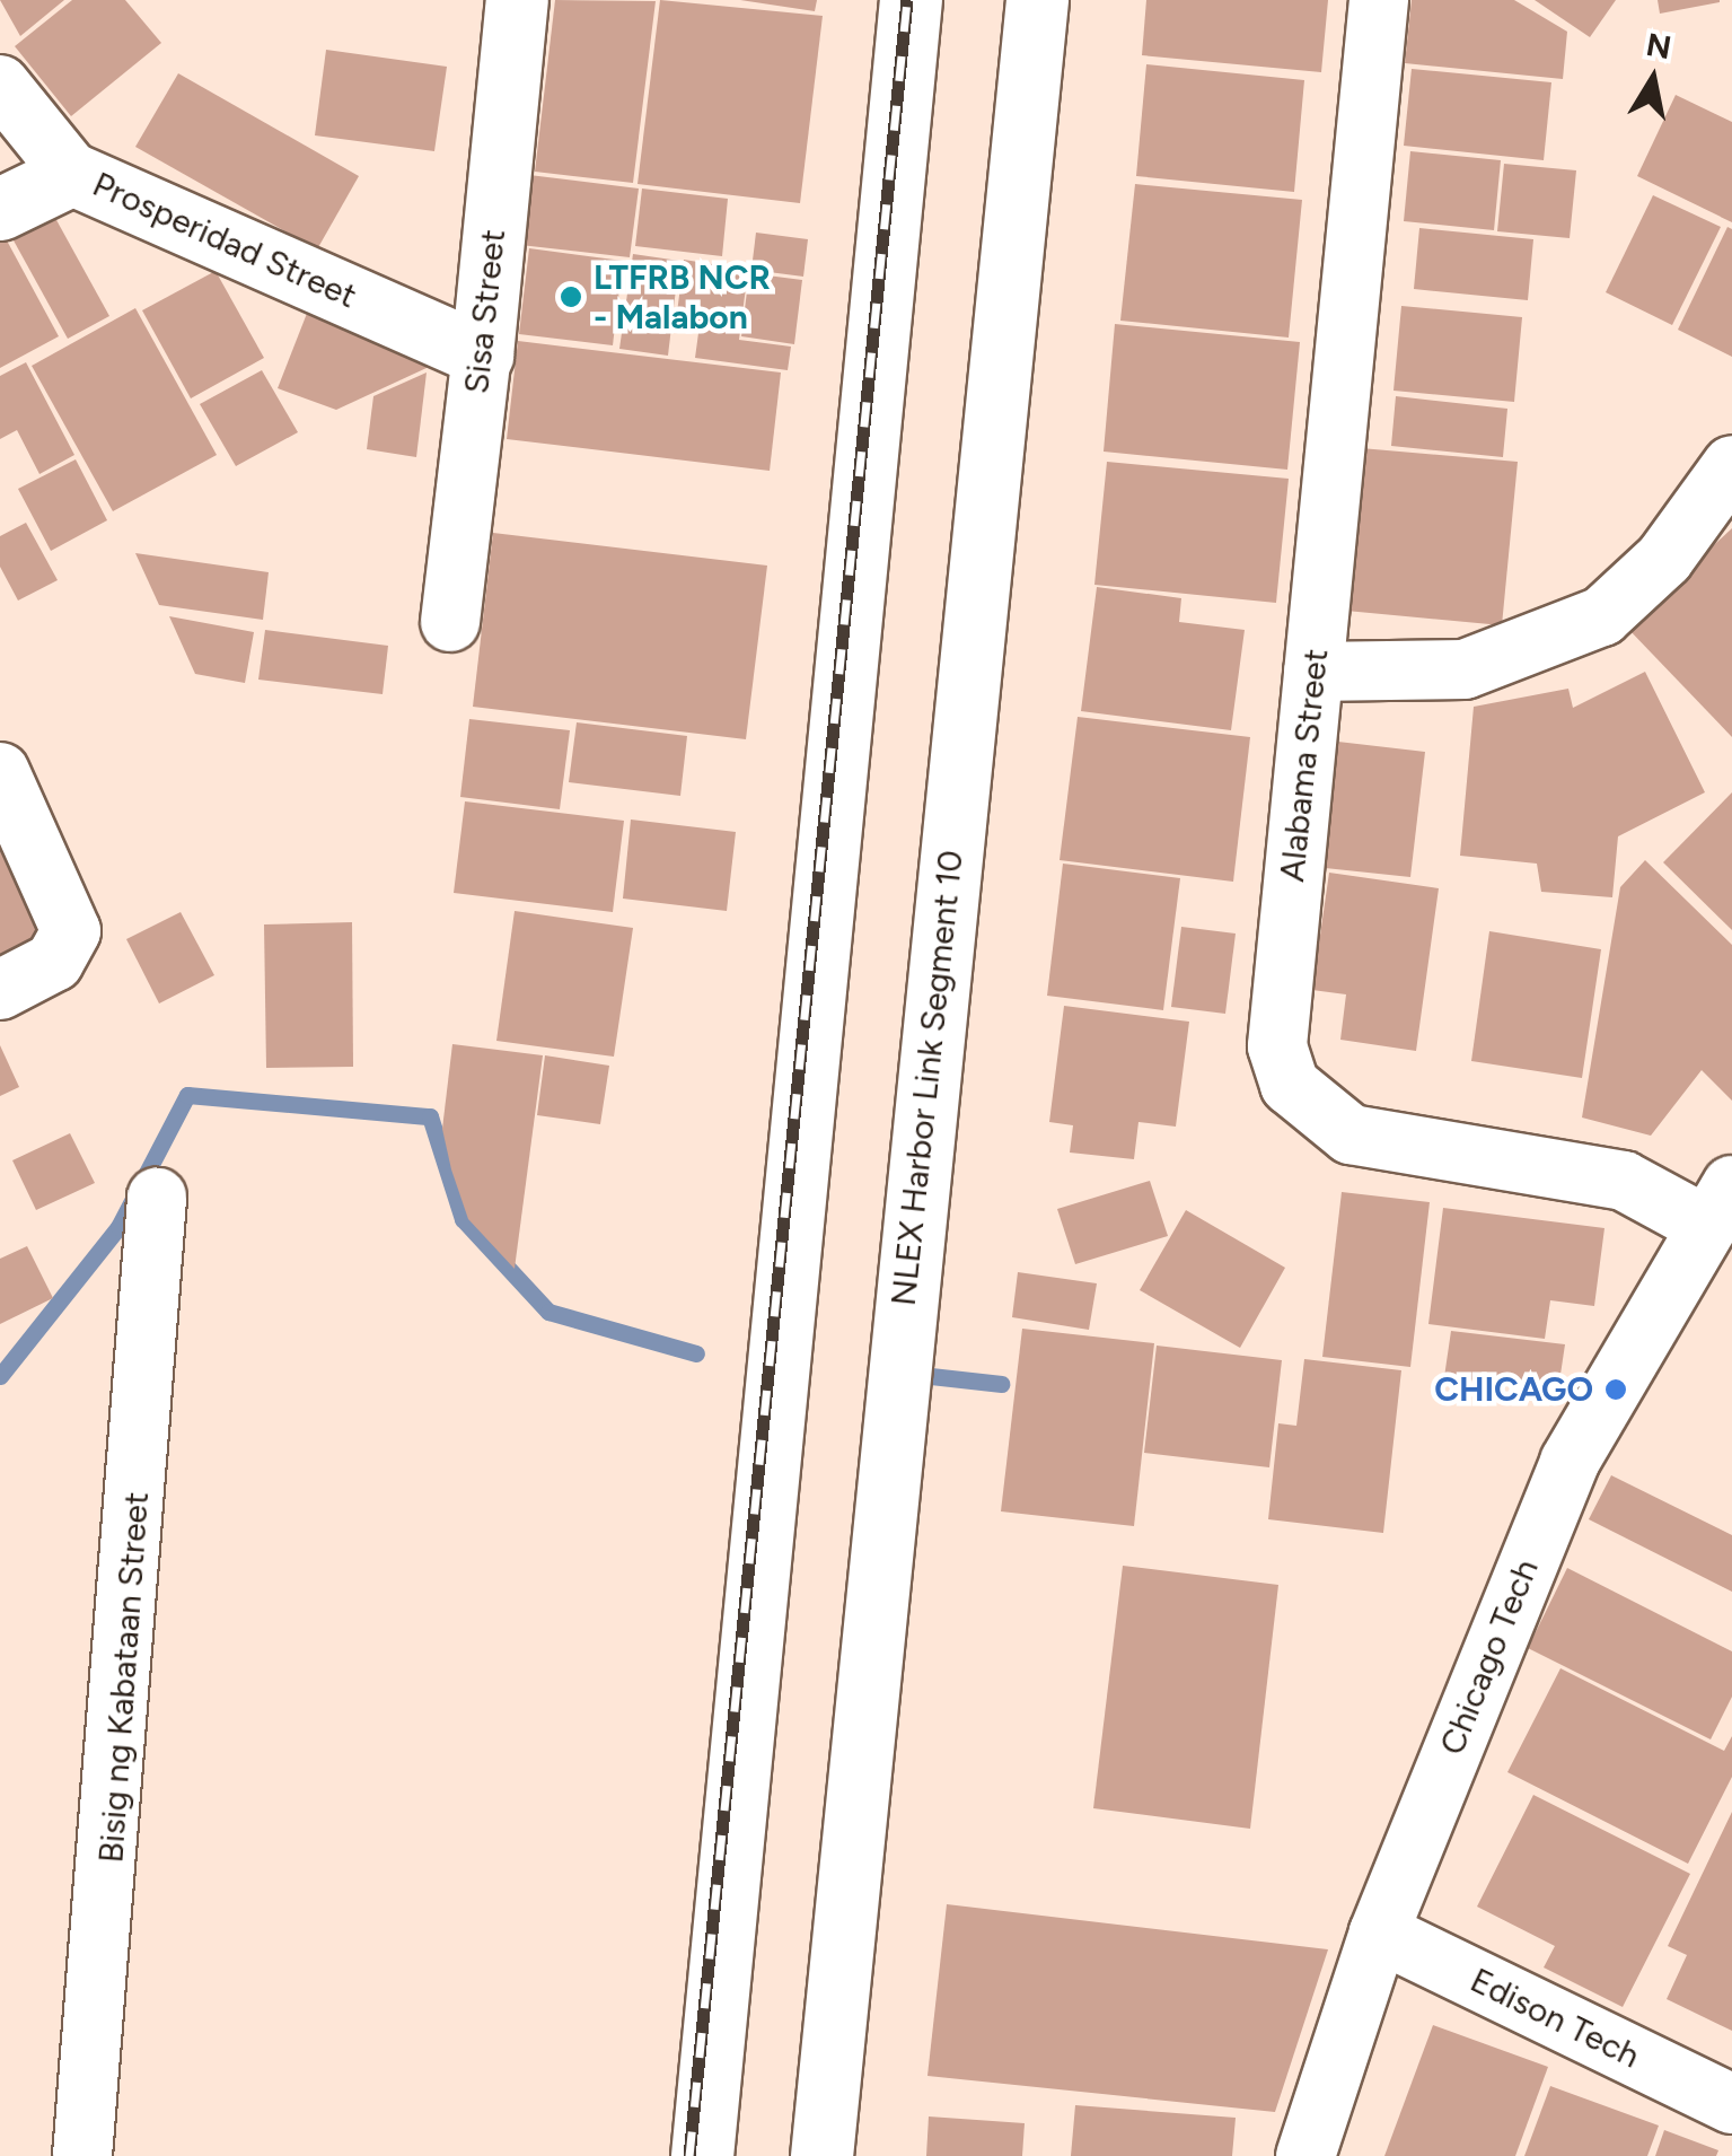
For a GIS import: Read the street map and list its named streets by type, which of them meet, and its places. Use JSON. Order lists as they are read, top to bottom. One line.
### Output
{"streets":{"main road":["Prosperidad Street","Sisa Street","NLEX Harbor Link Segment 10"],"street":["Alabama Street","Chicago Tech","Bisig ng Kabataan Street","Edison Tech"]},"crossings":[["Prosperidad Street","Sisa Street"],["Alabama Street","Chicago Tech"],["Chicago Tech","Edison Tech"]],"places":["LTFRB NCR - Malabon","CHICAGO"],"north":"top"}
